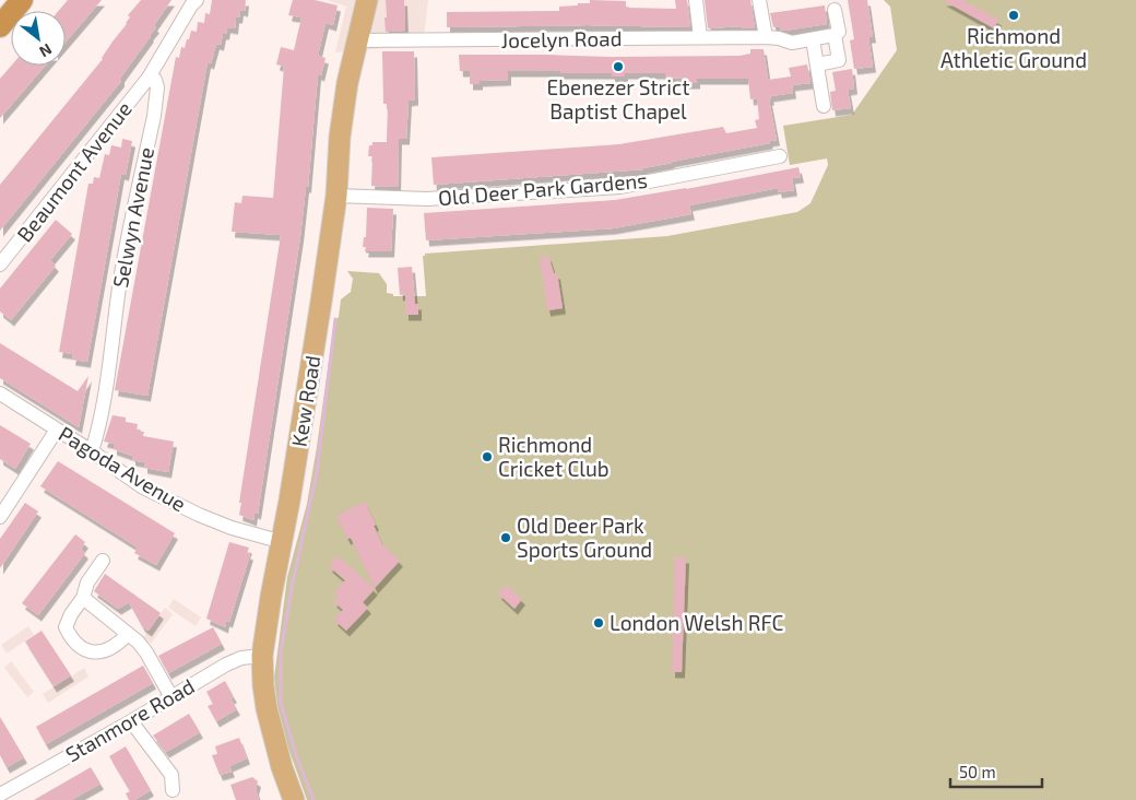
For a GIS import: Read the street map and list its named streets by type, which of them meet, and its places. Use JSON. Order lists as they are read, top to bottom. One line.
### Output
{"streets":{"main road":["Kew Road"],"street":["Jocelyn Road","Beaumont Avenue","Old Deer Park Gardens","Selwyn Avenue","Pagoda Avenue","Stanmore Road"]},"crossings":[["Jocelyn Road","Kew Road"],["Beaumont Avenue","Selwyn Avenue"],["Old Deer Park Gardens","Kew Road"],["Selwyn Avenue","Pagoda Avenue"],["Kew Road","Pagoda Avenue"],["Kew Road","Stanmore Road"]],"places":["Richmond Athletic Ground","Ebenezer Strict Baptist Chapel","Richmond Cricket Club","Old Deer Park Sports Ground","London Welsh RFC"],"scale_bar":"50 m","north":"bottom right"}
